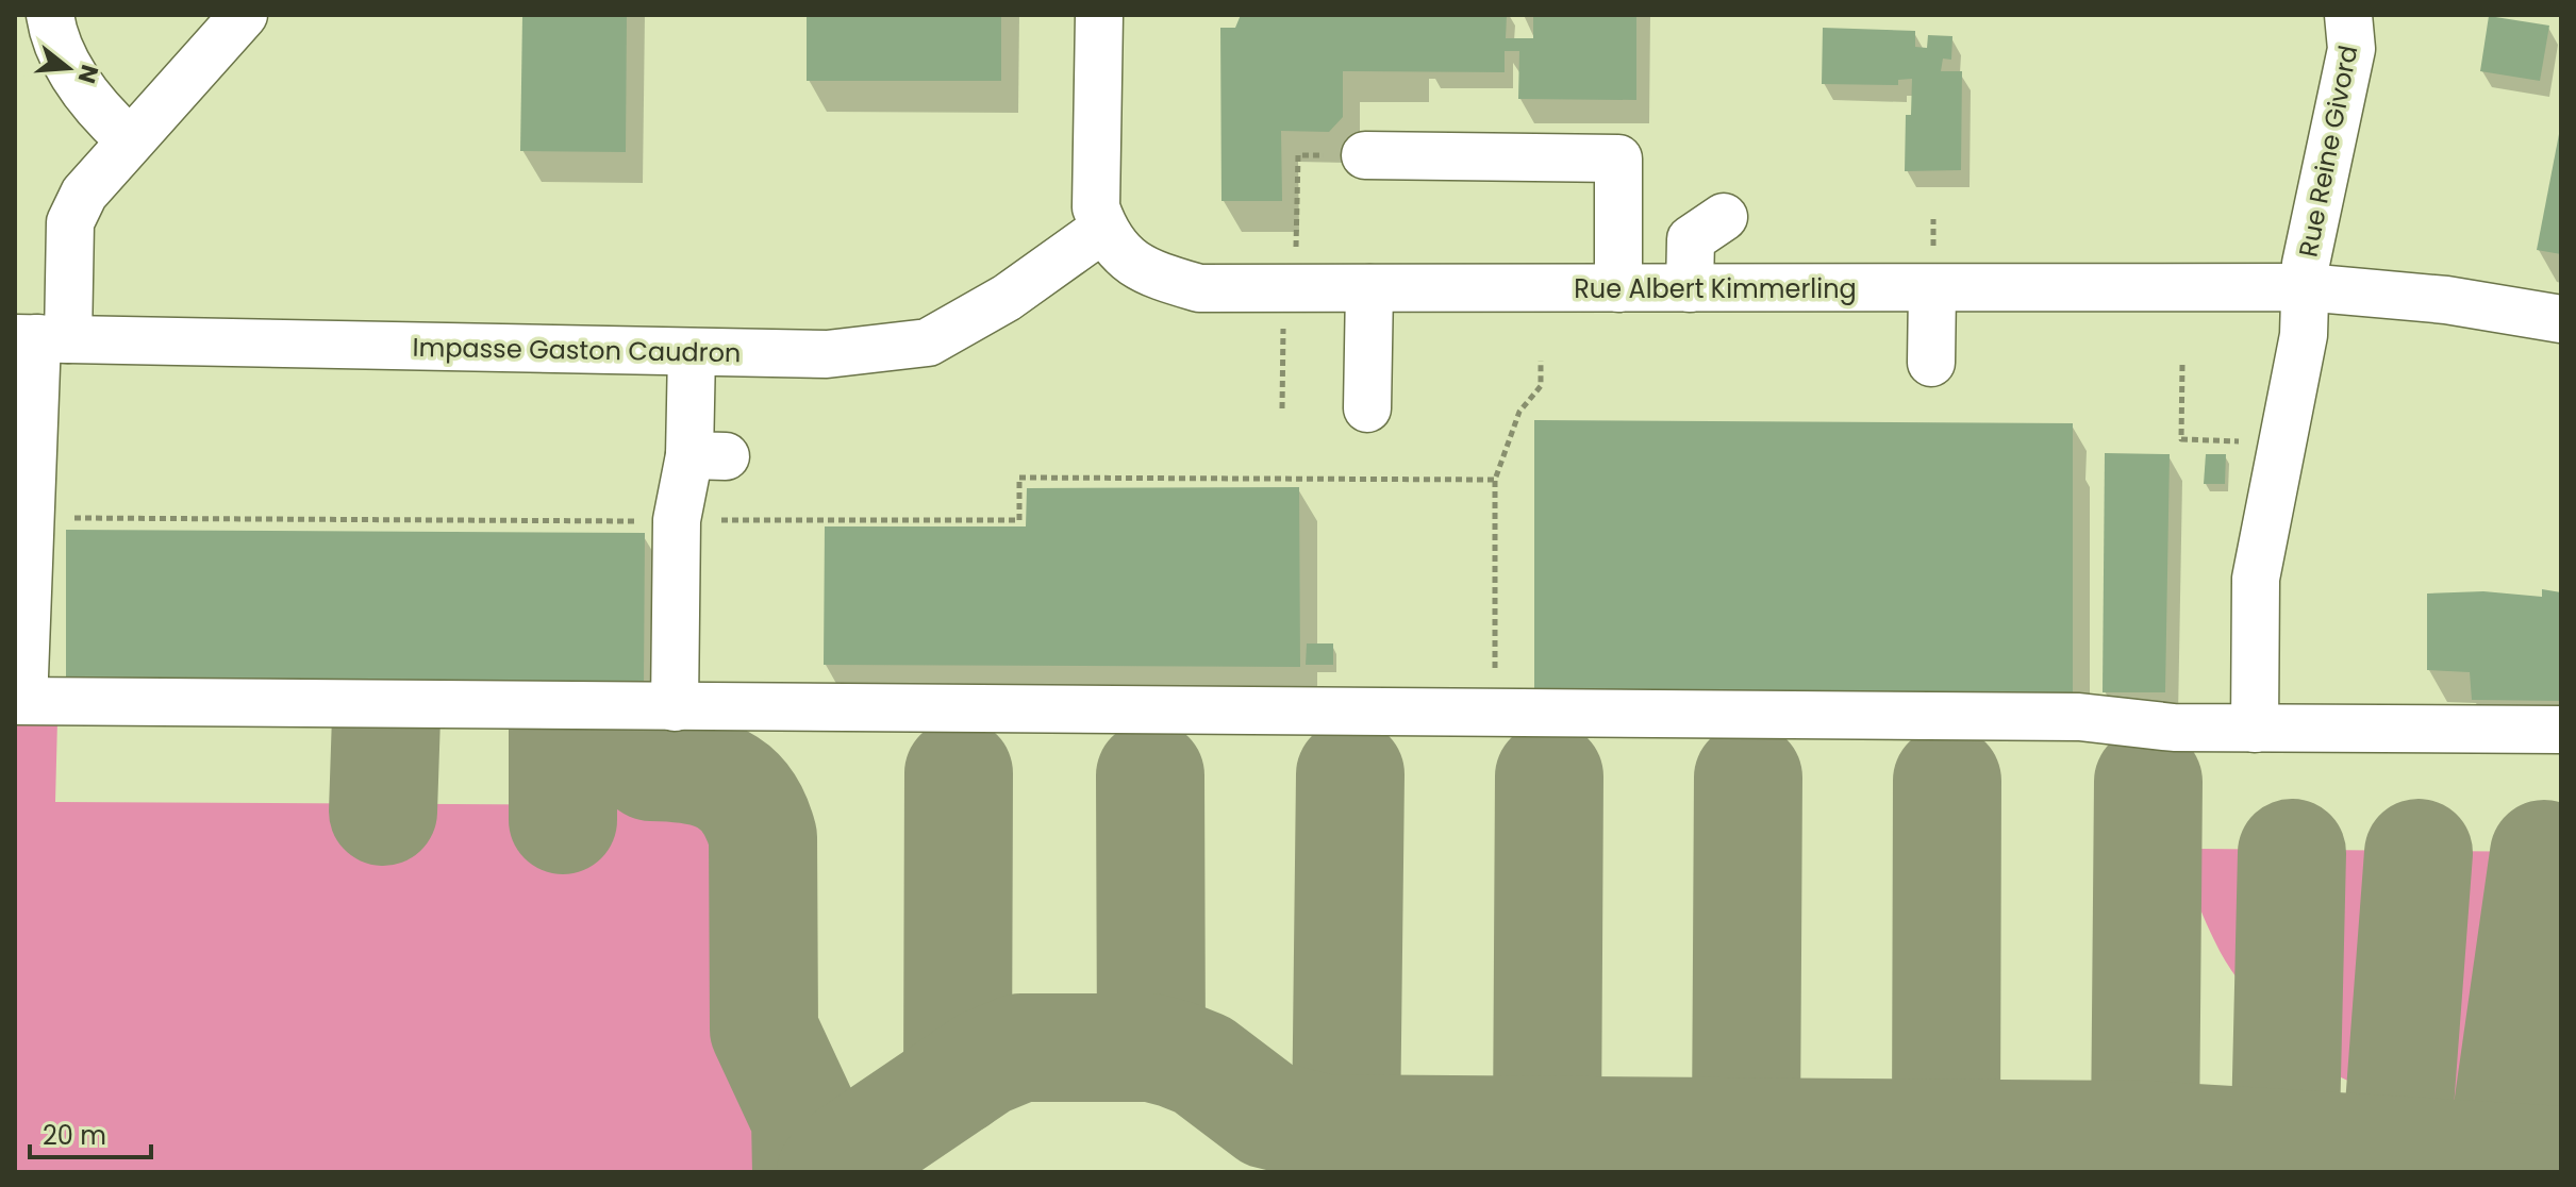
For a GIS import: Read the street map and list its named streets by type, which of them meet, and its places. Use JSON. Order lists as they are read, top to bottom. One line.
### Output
{"streets":{"street":["Rue Reine Givord","Rue Albert Kimmerling","Impasse Gaston Caudron"]},"crossings":[["Rue Reine Givord","Rue Albert Kimmerling"],["Rue Albert Kimmerling","Impasse Gaston Caudron"]],"scale_bar":"20 m","north":"right"}
